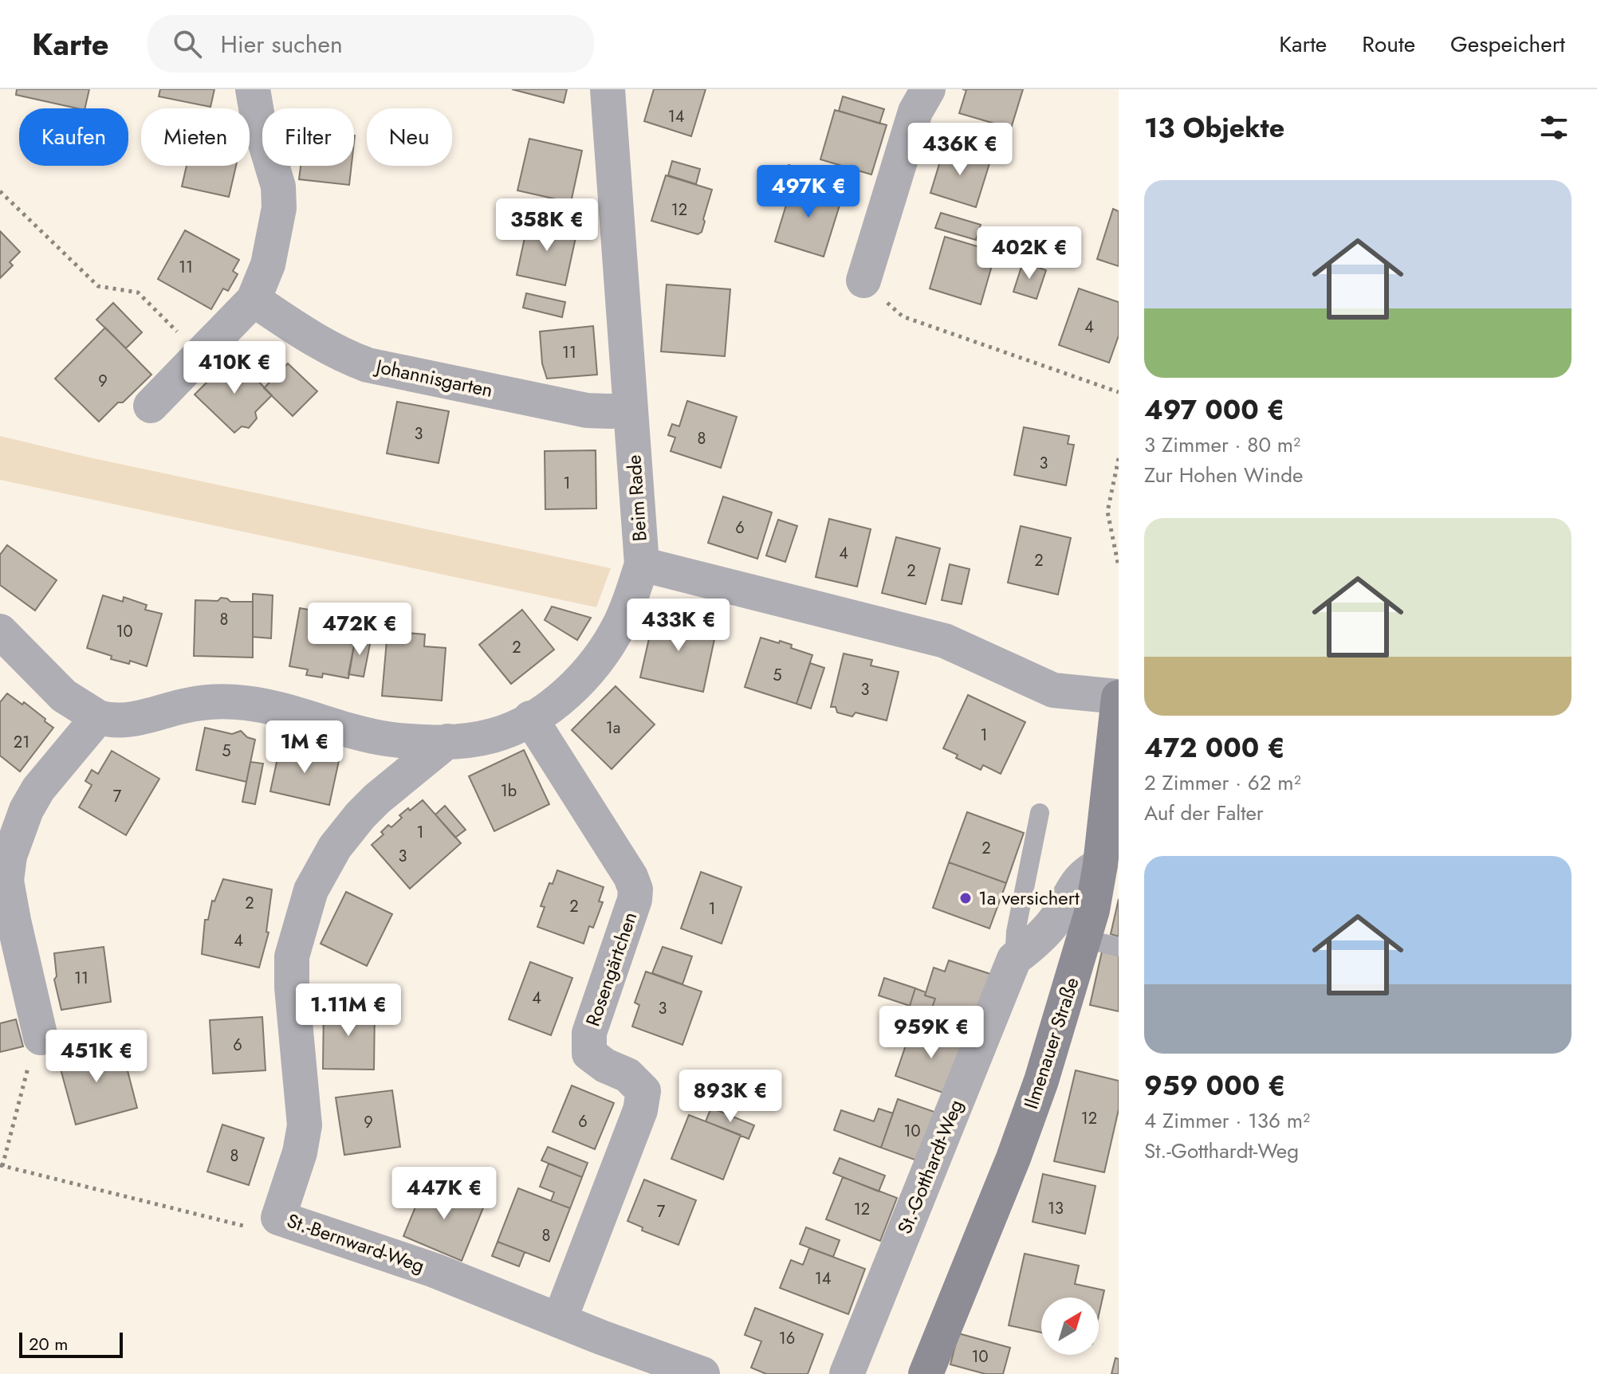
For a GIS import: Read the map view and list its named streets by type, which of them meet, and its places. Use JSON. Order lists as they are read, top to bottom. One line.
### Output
{"streets":{"street":["Johannisgarten","Beim Rade","Rosengärtchen","Ilmenauer Straße","St.-Gotthardt-Weg","St.-Bernward-Weg"]},"crossings":[["Johannisgarten","Beim Rade"],["Beim Rade","Ilmenauer Straße"],["Rosengärtchen","St.-Bernward-Weg"],["Ilmenauer Straße","St.-Gotthardt-Weg"]],"places":["1a versichert"],"house_numbers":["14","12","11","4","11","9","3","8","3","1","6","4","2","2","8","10","2","5","3","1a","1","21","5","1b","7","1","2","3","2","2","1","4","11","4","3","6","12","6","9","10","8","13","12","7","8","14","16","10"],"scale_bar":"20 m","north":"top right","page":{"header":"Karte","search":"Hier suchen","nav":["Karte","Route","Gespeichert"],"heading":"13 Objekte","chip":["Kaufen","Mieten","Filter","Neu"],"price":["436K €","497K €","358K €","402K €","410K €","433K €","472K €","1M €","1.11M €","959K €","451K €","893K €","447K €"],"list":[{"name":"497 000 €","note":"3 Zimmer · 80 m² · Zur Hohen Winde"},{"name":"472 000 €","note":"2 Zimmer · 62 m² · Auf der Falter"},{"name":"959 000 €","note":"4 Zimmer · 136 m² · St.-Gotthardt-Weg"}],"scale":"20 m"}}
